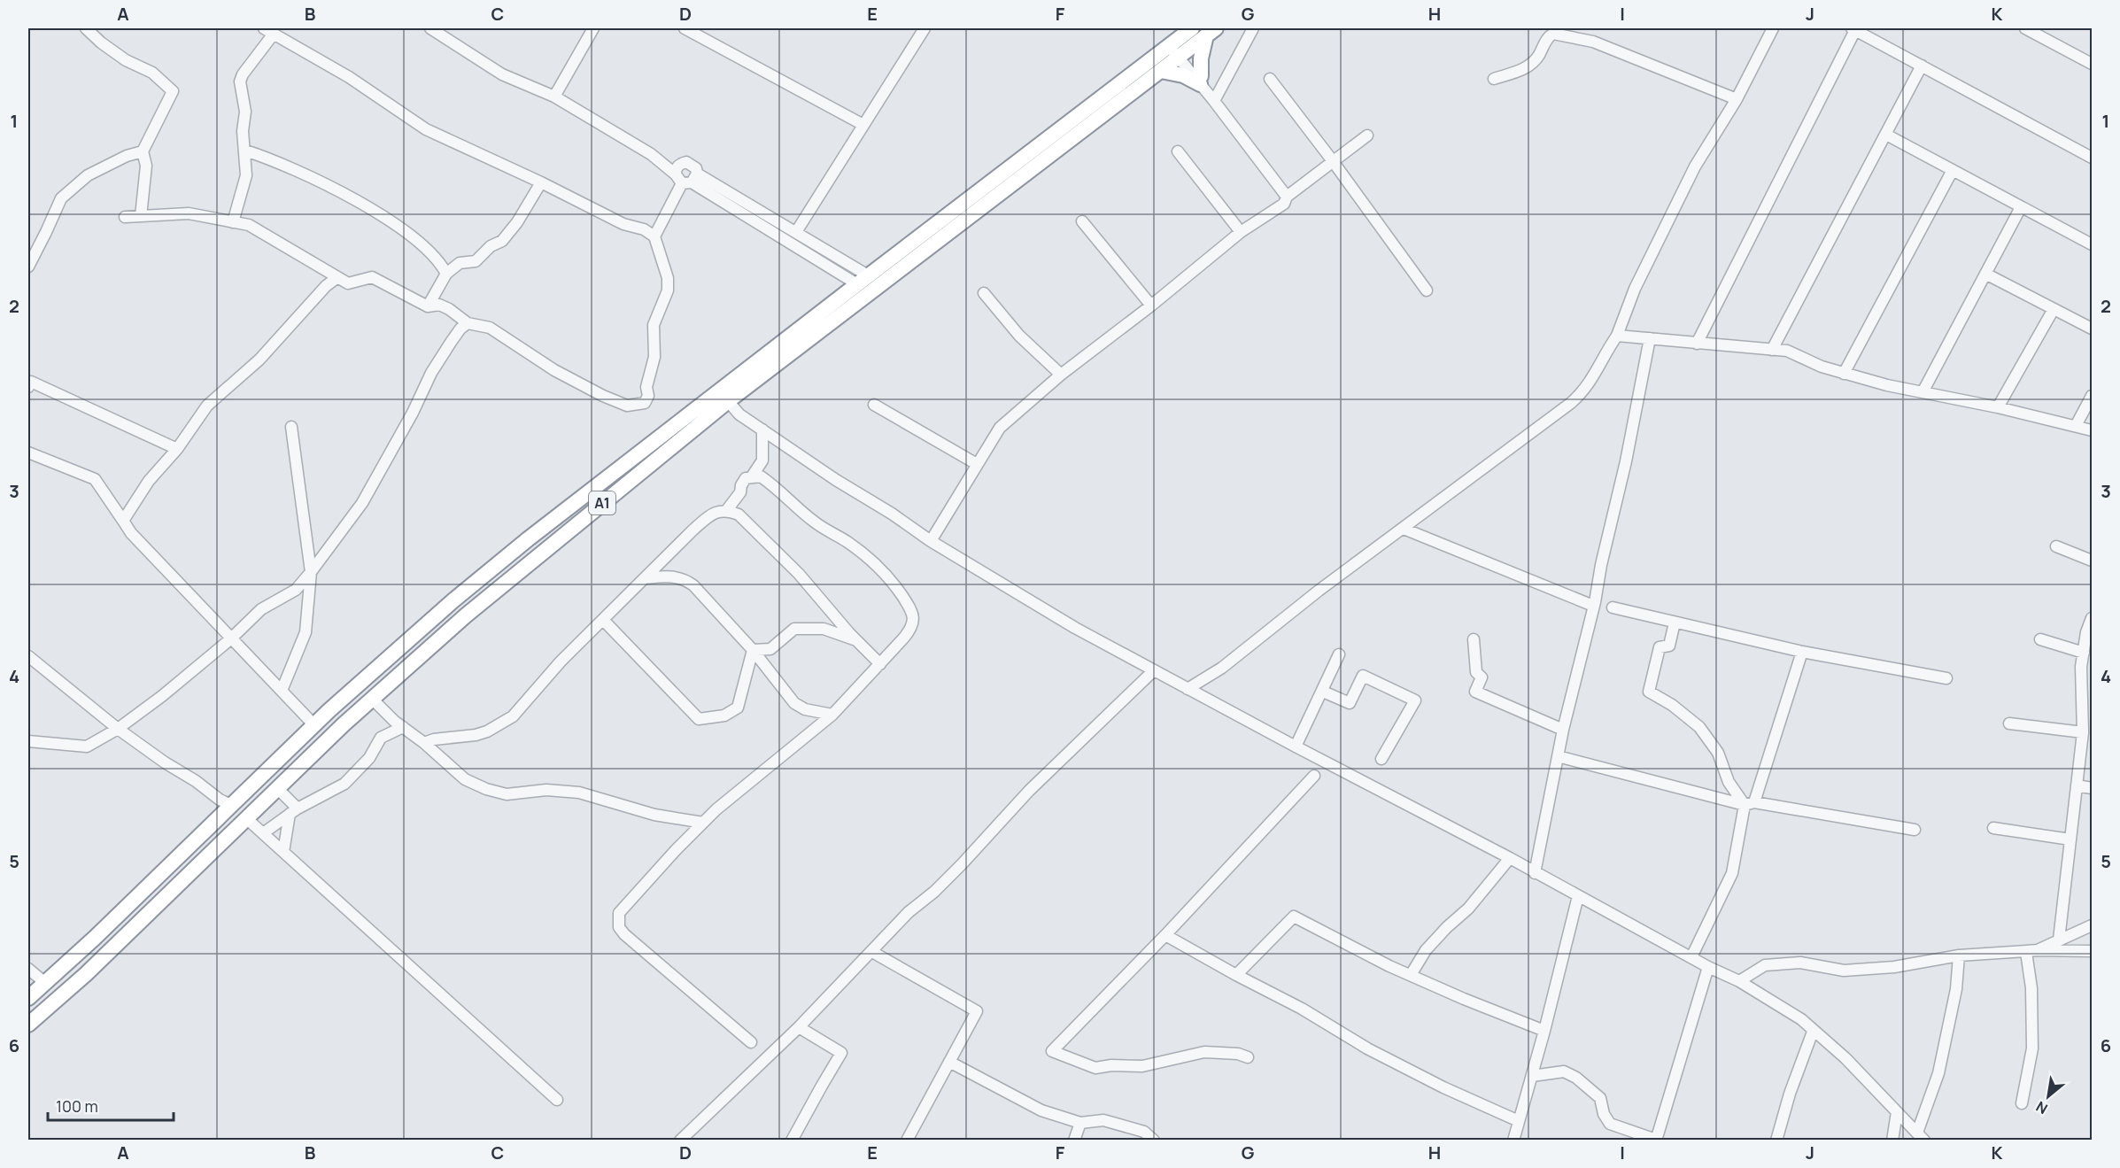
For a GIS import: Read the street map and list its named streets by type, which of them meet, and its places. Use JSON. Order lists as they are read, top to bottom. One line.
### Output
{"streets":{"highway":["A1"]},"scale_bar":"100 m","north":"bottom left","grid":{"columns":["A","B","C","D","E","F","G","H","I","J","K"],"rows":["1","2","3","4","5","6"]}}
